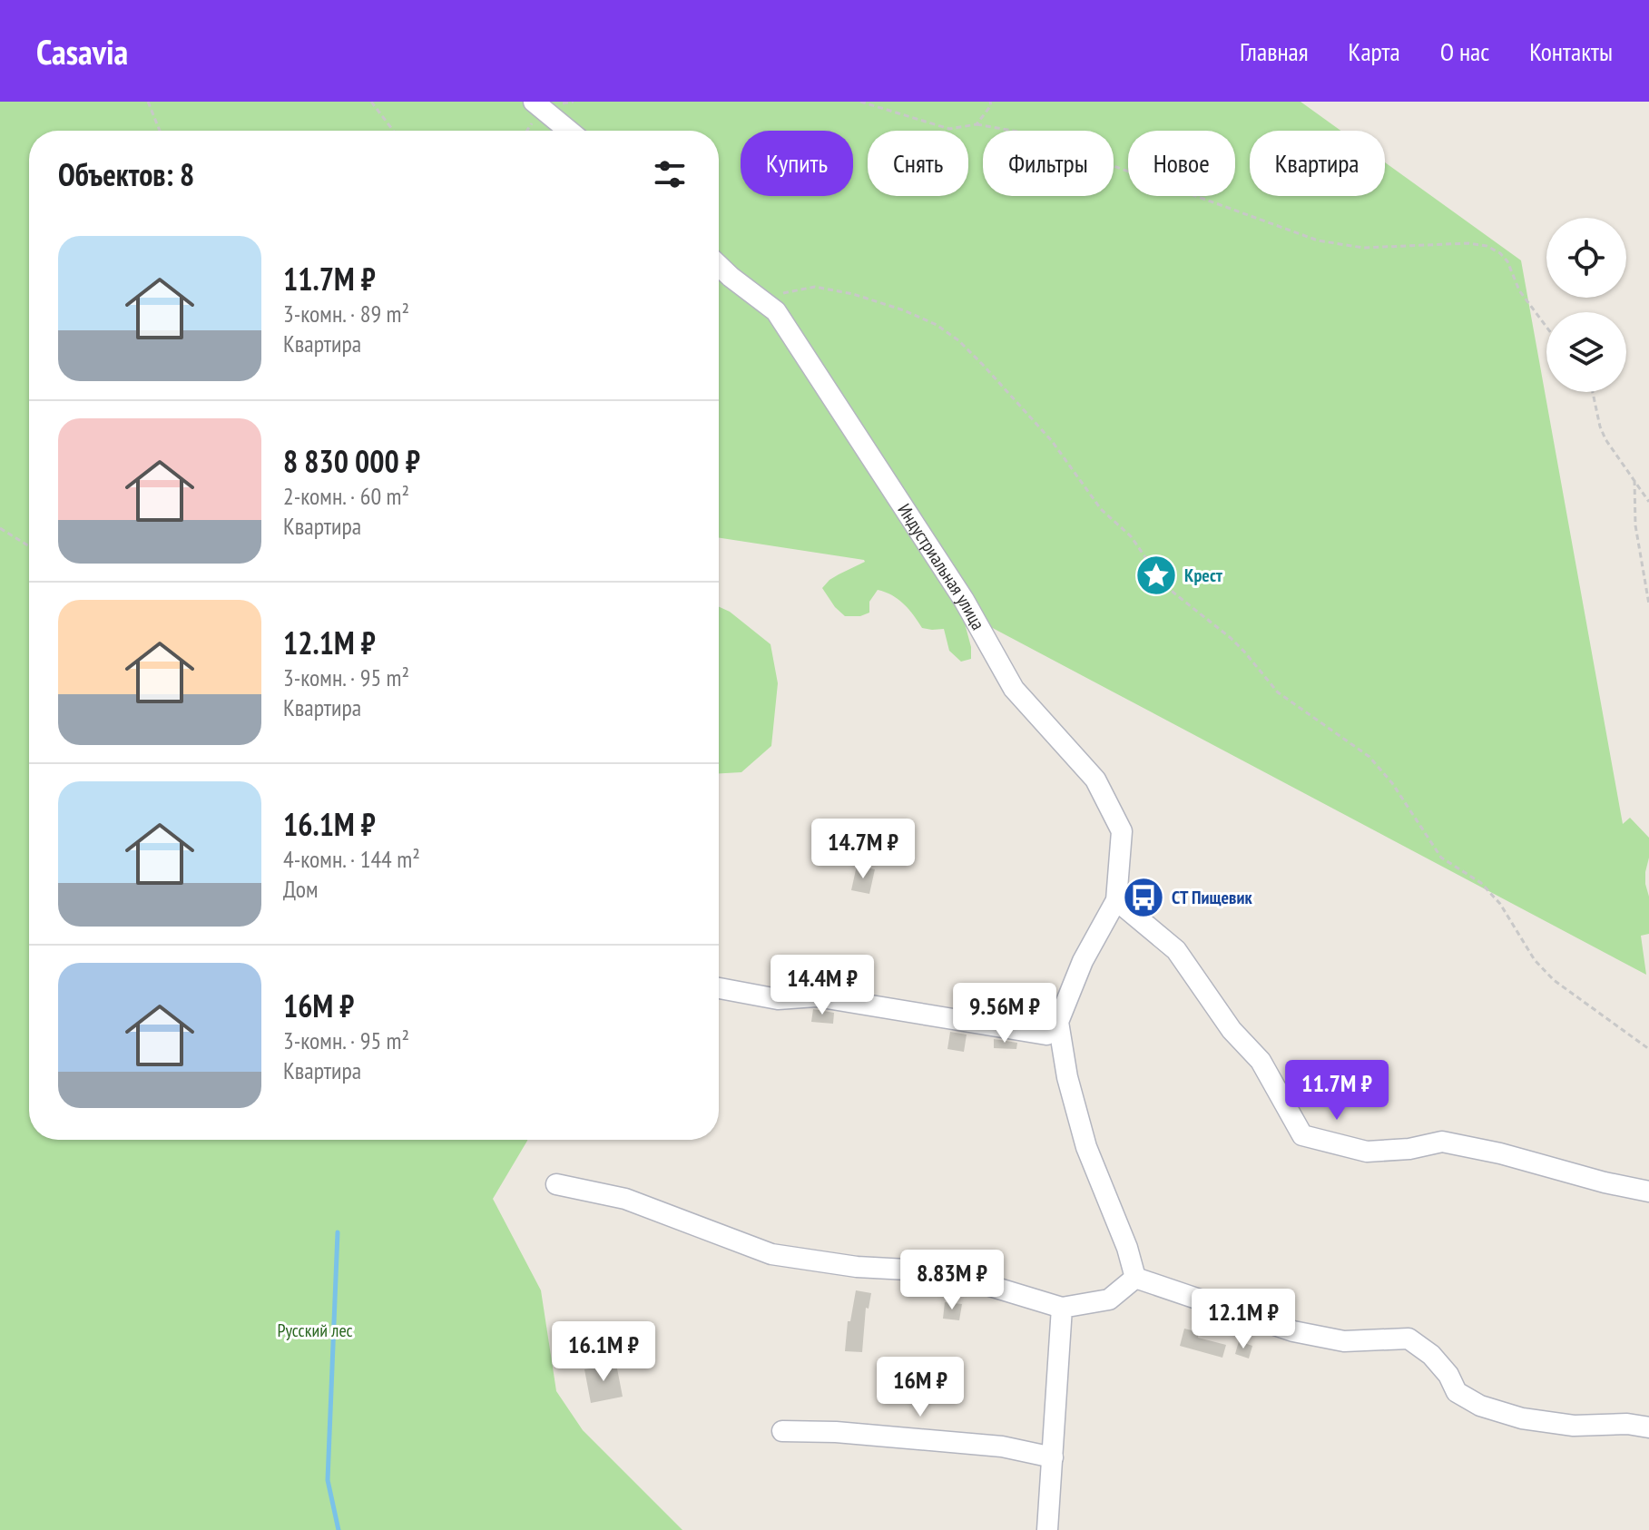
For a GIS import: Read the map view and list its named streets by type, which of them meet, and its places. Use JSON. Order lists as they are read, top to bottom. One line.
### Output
{"streets":{"street":["Индустриальная улица"]},"parks":["Русский лес"],"places":{"place":["Крест"],"bus stop":["СТ Пищевик"]},"page":{"header":"Casavia","nav":["Главная","Карта","О нас","Контакты"],"chip":["Купить","Снять","Фильтры","Новое","Квартира"],"heading":"Объектов: 8","list":[{"name":"11.7M ₽","note":"3-комн. · 89 m² · Квартира"},{"name":"8 830 000 ₽","note":"2-комн. · 60 m² · Квартира"},{"name":"12.1M ₽","note":"3-комн. · 95 m² · Квартира"},{"name":"16.1M ₽","note":"4-комн. · 144 m² · Дом"},{"name":"16M ₽","note":"3-комн. · 95 m² · Квартира"}],"price":["14.7M ₽","14.4M ₽","9.56M ₽","11.7M ₽","8.83M ₽","12.1M ₽","16.1M ₽","16M ₽"]}}
